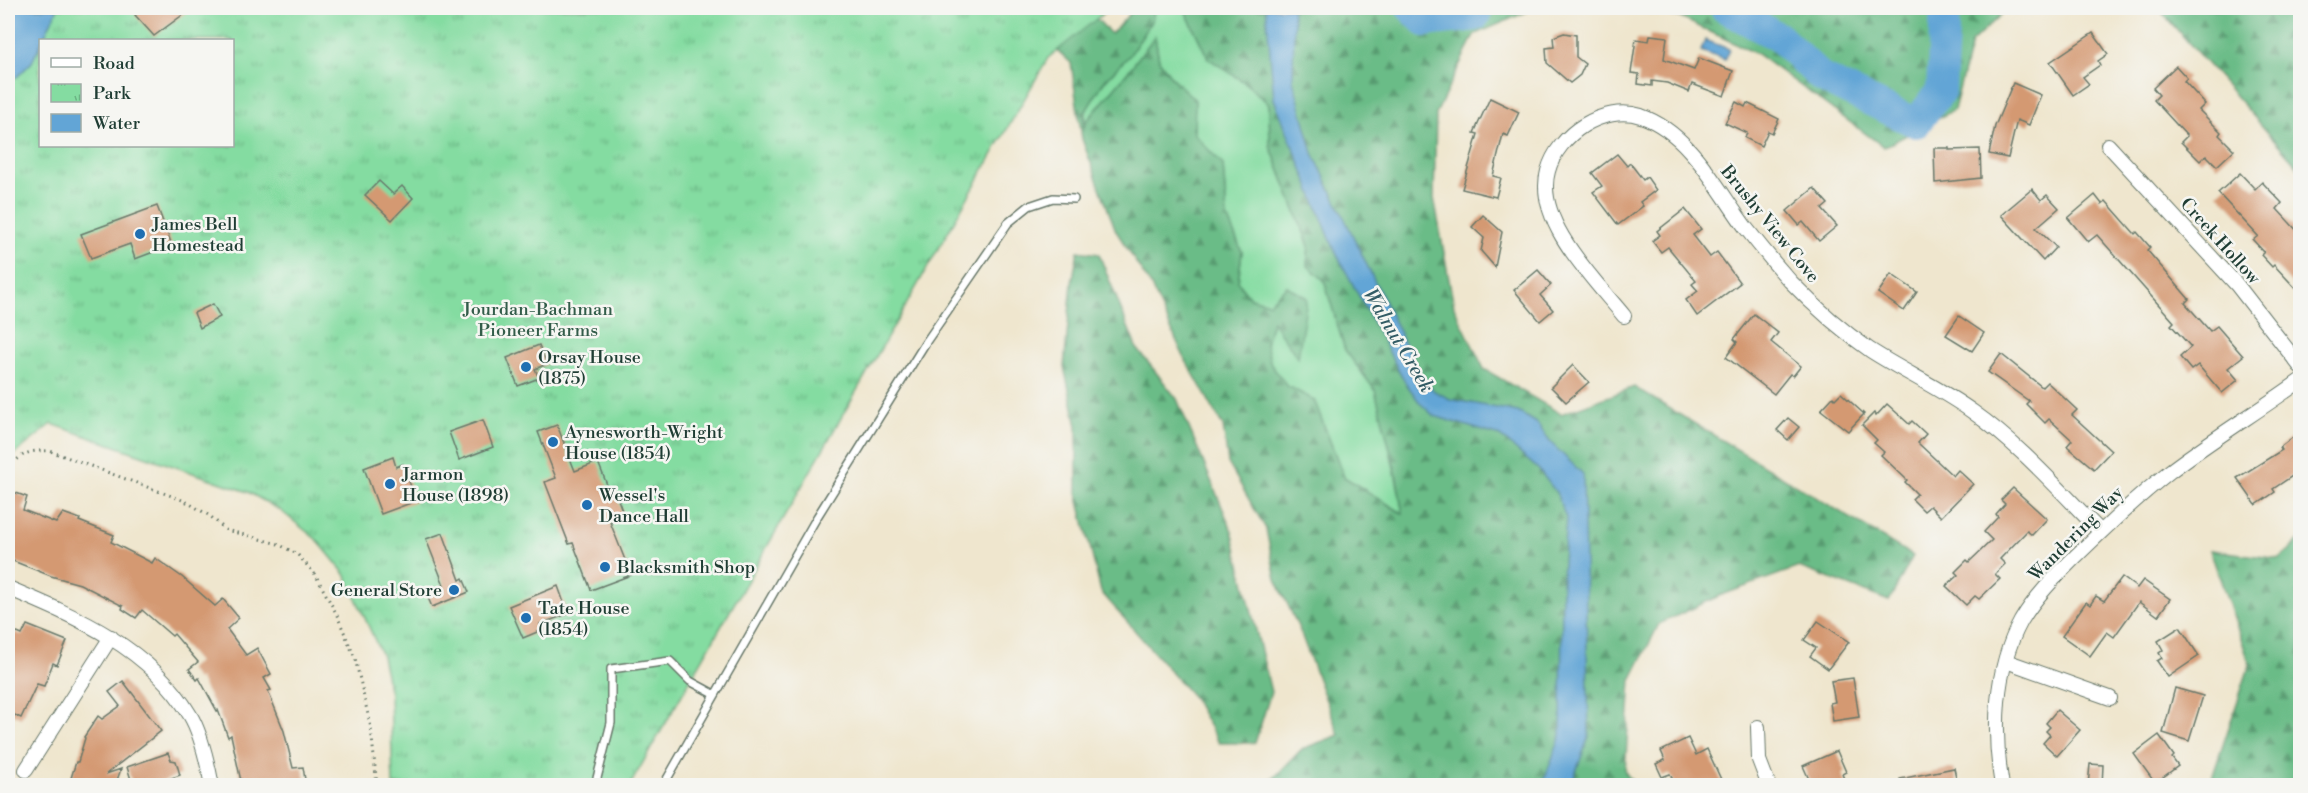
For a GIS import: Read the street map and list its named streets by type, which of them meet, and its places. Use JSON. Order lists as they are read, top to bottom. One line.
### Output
{"streets":{"street":["Brushy View Cove","Creek Hollow","Wandering Way"]},"crossings":[["Brushy View Cove","Wandering Way"]],"water":["Walnut Creek"],"parks":["Jourdan-Bachman Pioneer Farms"],"places":["James Bell Homestead","Orsay House (1875)","Aynesworth-Wright House (1854)","Jarmon House (1898)","Wessel's Dance Hall","Blacksmith Shop","General Store","Tate House (1854)"],"legend":["Road","Park","Water"]}
